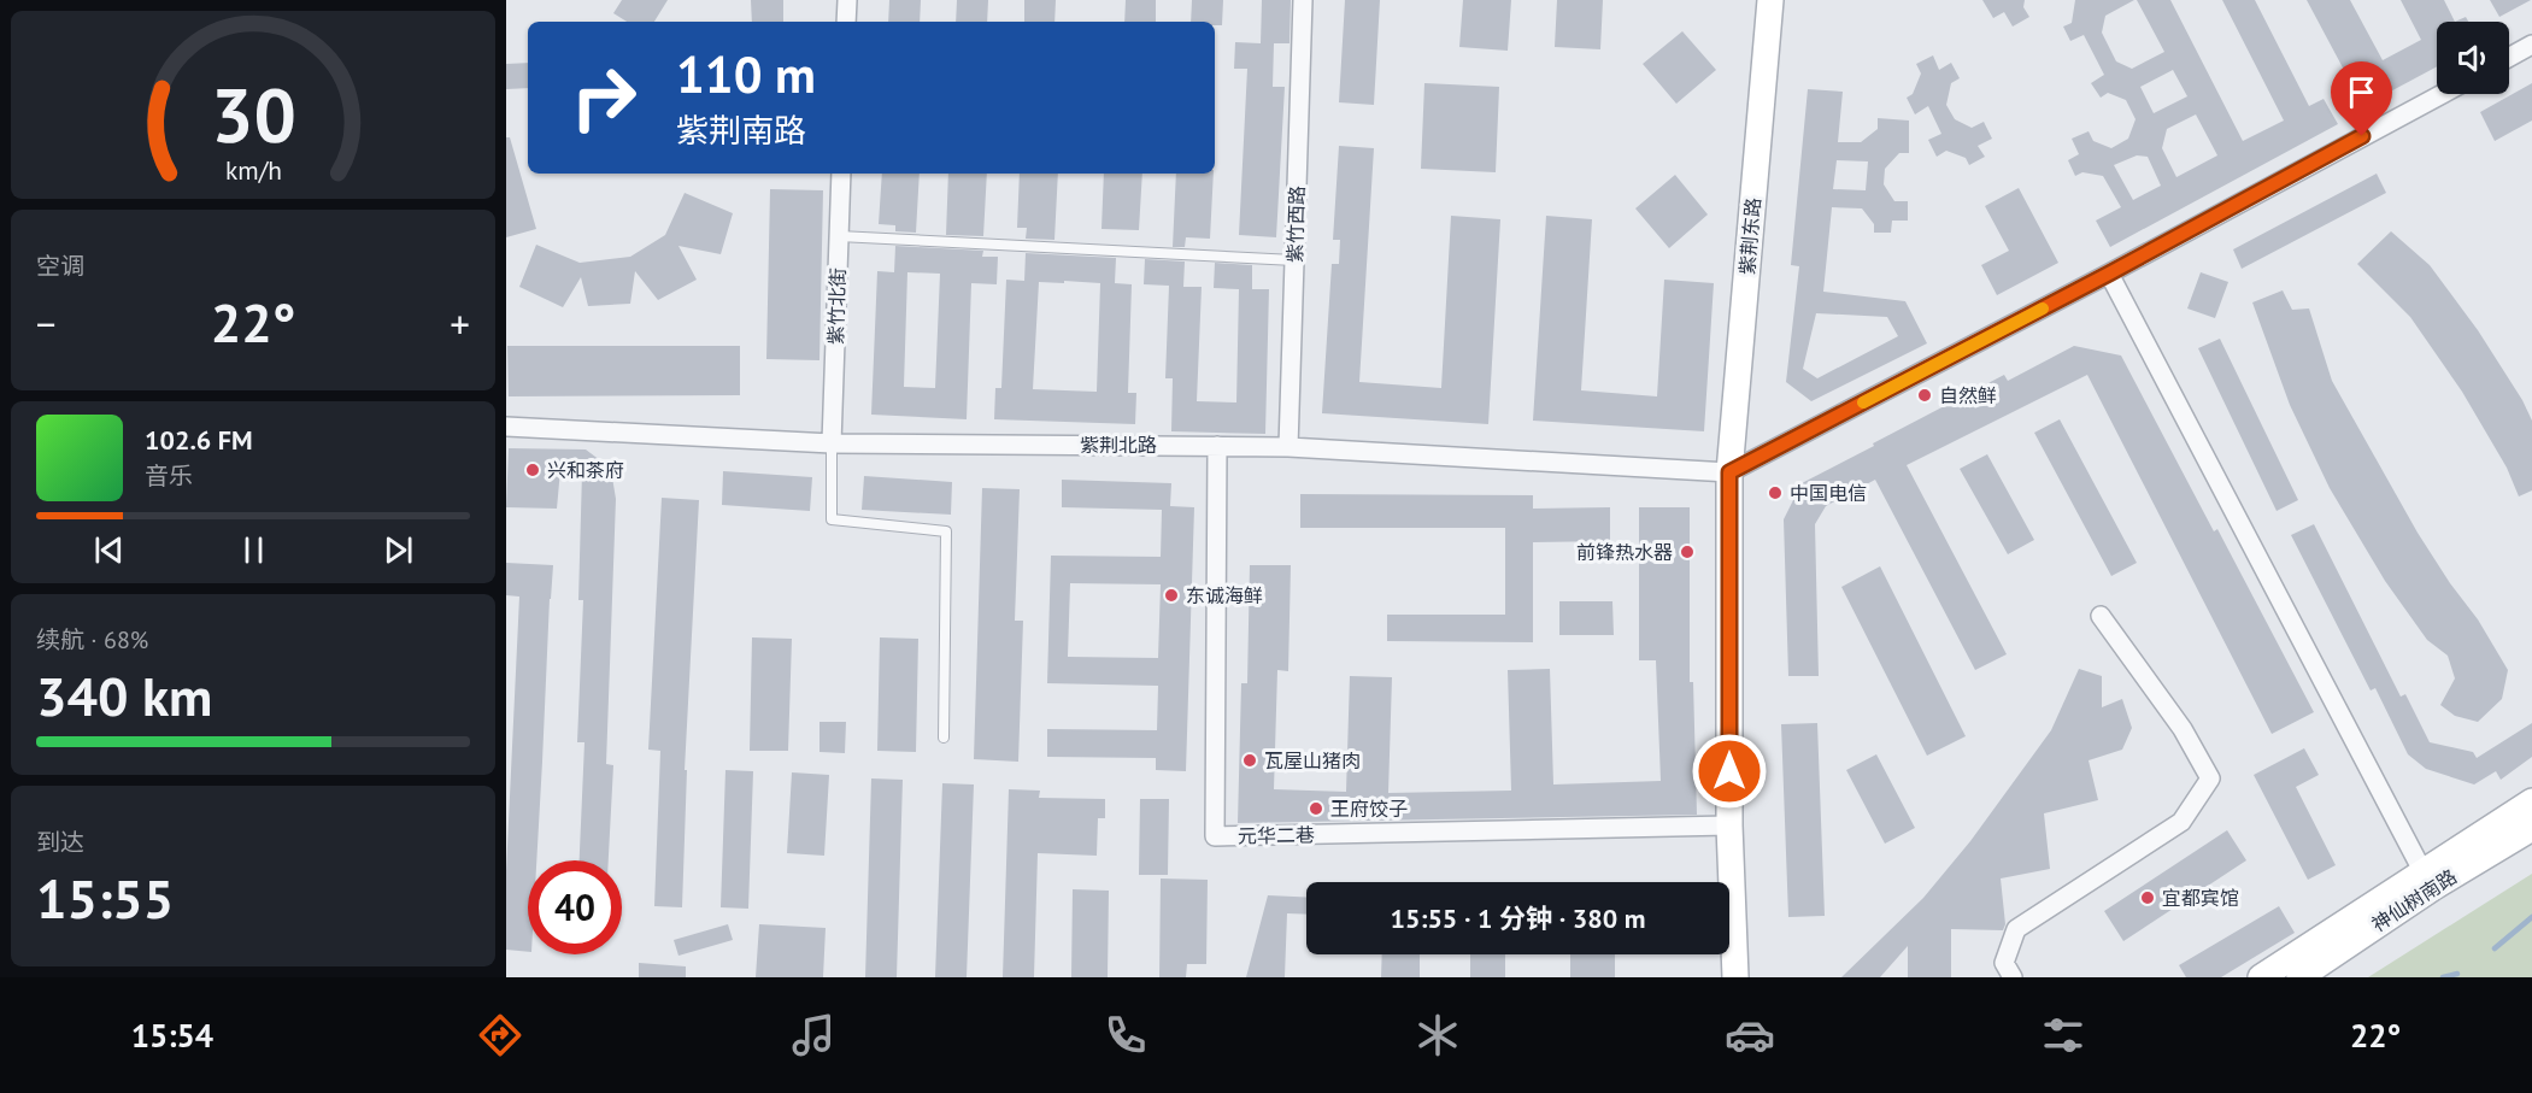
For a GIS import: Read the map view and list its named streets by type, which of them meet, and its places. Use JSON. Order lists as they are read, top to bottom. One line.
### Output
{"streets":{"street":["紫竹西路","紫荆东路","紫竹北街","紫荆北路","元华二巷","神仙树南路"]},"crossings":[["紫竹西路","紫荆北路"],["紫荆东路","紫荆北路"],["紫荆东路","元华二巷"],["紫竹北街","紫荆北路"],["紫荆北路","元华二巷"]],"places":["自然鲜","兴和茶府","中国电信","前锋热水器","东诚海鲜","瓦屋山猪肉","王府饺子","宜都宾馆"],"page":{"turn":["110 m","紫荆南路"],"tile":["空调",["续航 · 68%","340 km"],["到达","15:55"]],"heat":["−","22°","+"],"song":["102.6 FM","音乐"],"limit":"40","trip":"15:55 · 1 分钟 · 380 m","tabs":["15:54","22°"],"gauge":["30","km/h"]}}
